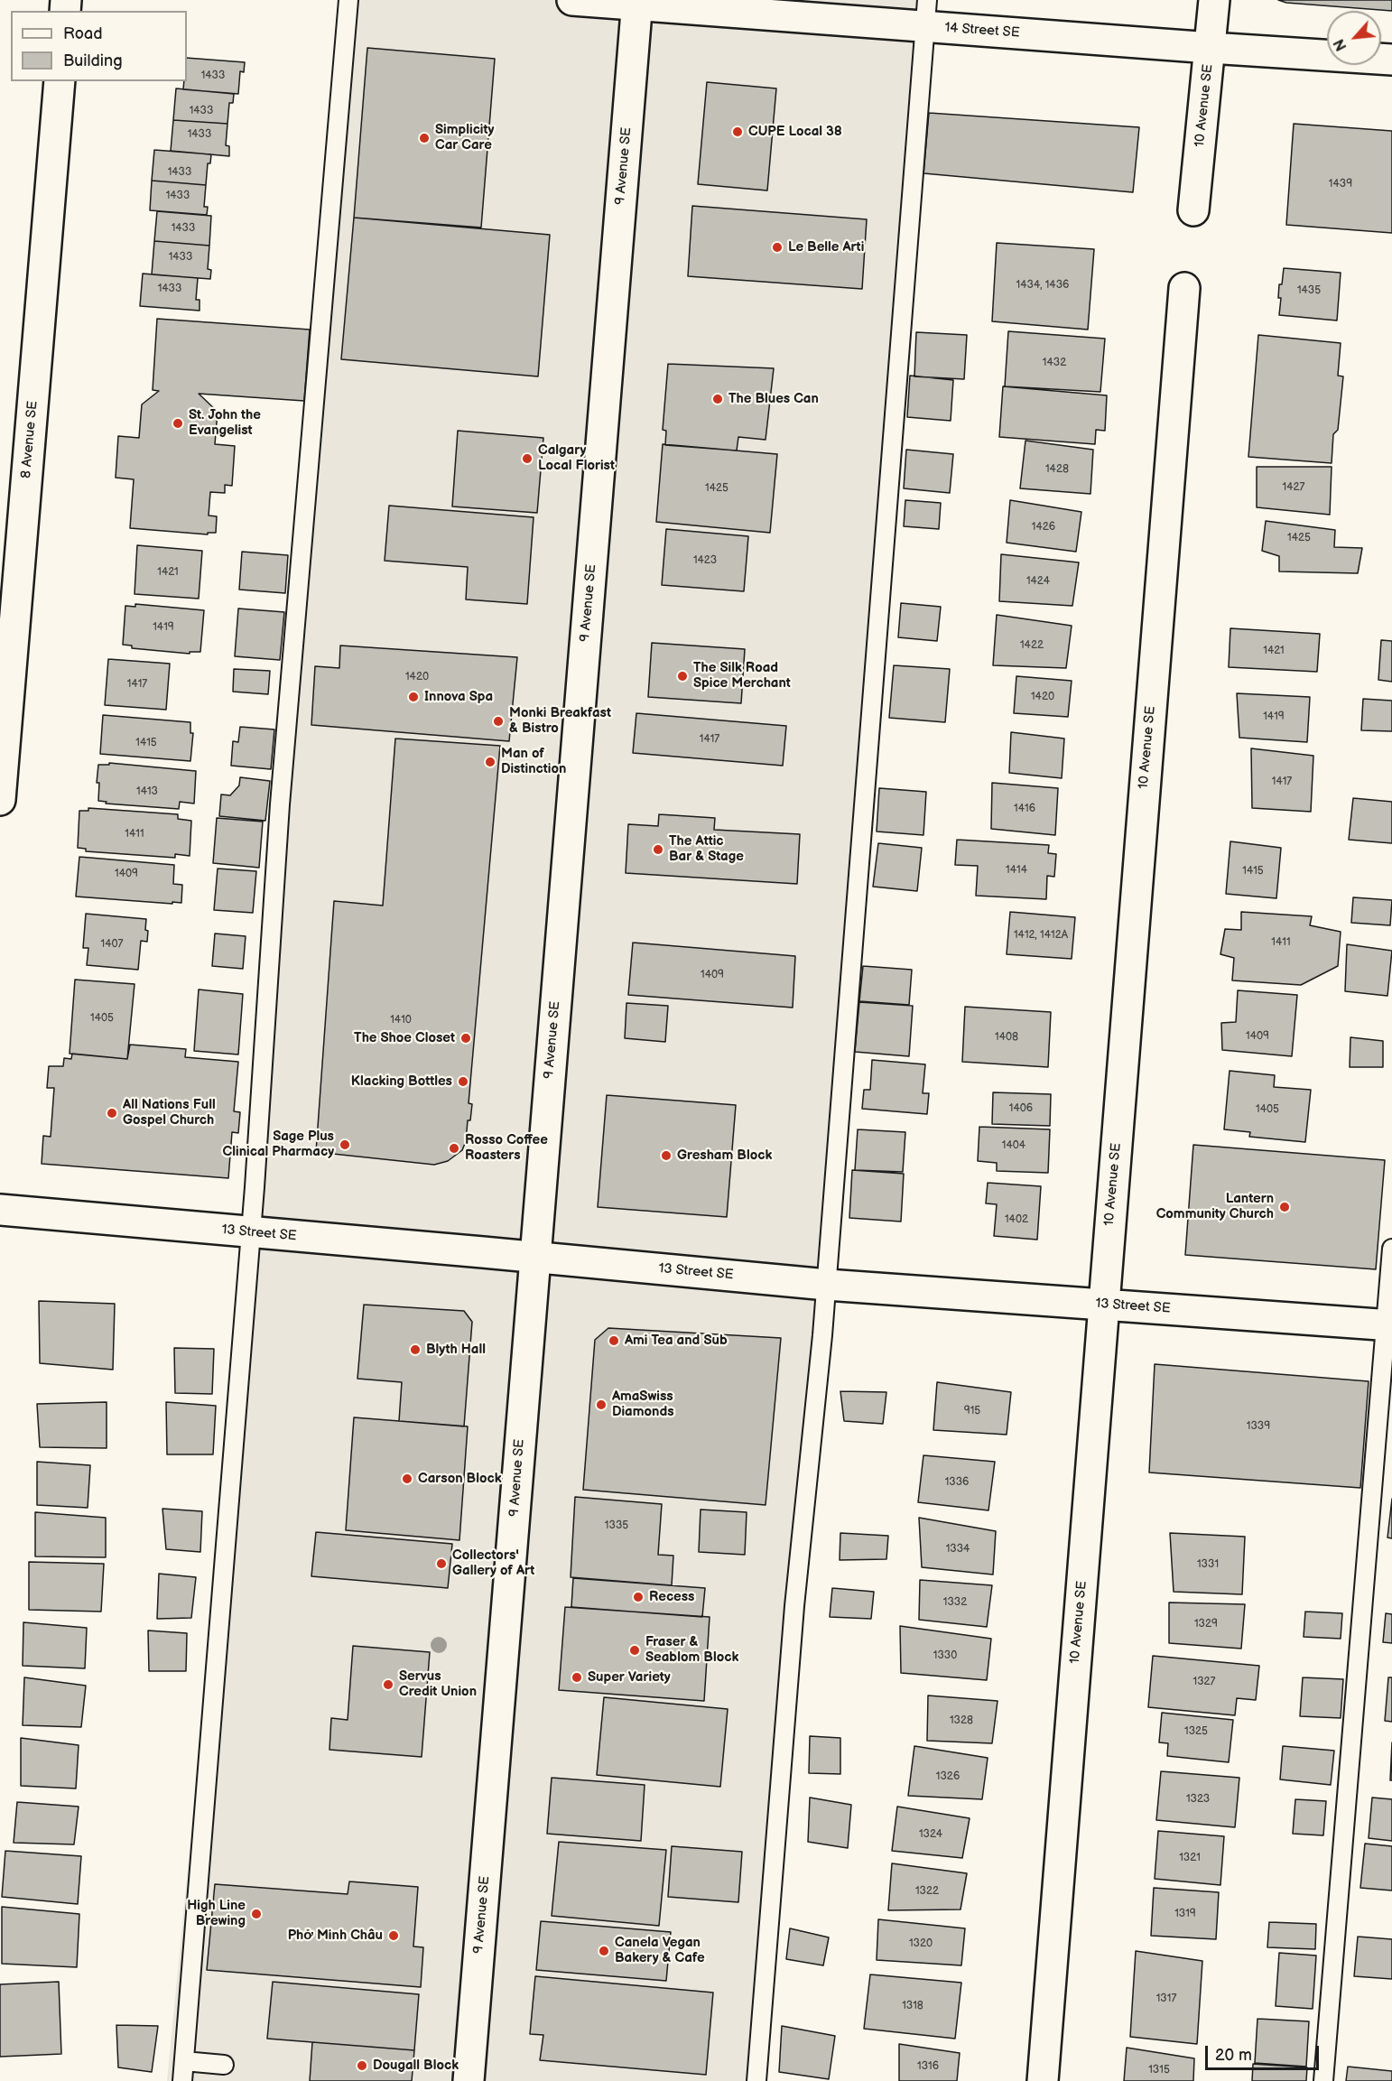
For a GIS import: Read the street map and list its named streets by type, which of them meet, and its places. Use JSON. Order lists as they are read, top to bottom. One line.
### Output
{"streets":{"street":["14 Street SE","10 Avenue SE","9 Avenue SE","8 Avenue SE","13 Street SE"]},"crossings":[["14 Street SE","10 Avenue SE"],["14 Street SE","9 Avenue SE"],["10 Avenue SE","13 Street SE"],["9 Avenue SE","13 Street SE"]],"places":["CUPE Local 38","Simplicity Car Care","Le Belle Arti","The Blues Can","St. John the Evangelist","Calgary Local Florist","The Silk Road Spice Merchant","Innova Spa","Monki Breakfast & Bistro","Man of Distinction","The Attic Bar & Stage","The Shoe Closet","Klacking Bottles","All Nations Full Gospel Church","Sage Plus Clinical Pharmacy","Rosso Coffee Roasters","Gresham Block","Lantern Community Church","Ami Tea and Sub","Blyth Hall","AmaSwiss Diamonds","Carson Block","Collectors' Gallery of Art","Recess","Fraser & Seablom Block","Super Variety","Servus Credit Union","High Line Brewing","Phở Minh Châu","Canela Vegan Bakery & Cafe","Dougall Block"],"house_numbers":["1433","1433","1433","1433","1439","1433","1433","1433","1434, 1436","1433","1435","1432","1428","1427","1425","1426","1425","1423","1421","1424","1419","1422","1421","1420","1417","1420","1419","1417","1415","1417","1413","1416","1411","1414","1415","1409","1412, 1412A","1411","1407","1409","1405","1410","1409","1408","1406","1405","1404","1402","915","1339","1336","1335","1334","1331","1332","1329","1330","1327","1328","1325","1326","1323","1324","1321","1322","1319","1320","1317","1318","1316","1315"],"legend":["Road","Building"],"scale_bar":"20 m","north":"bottom left"}
